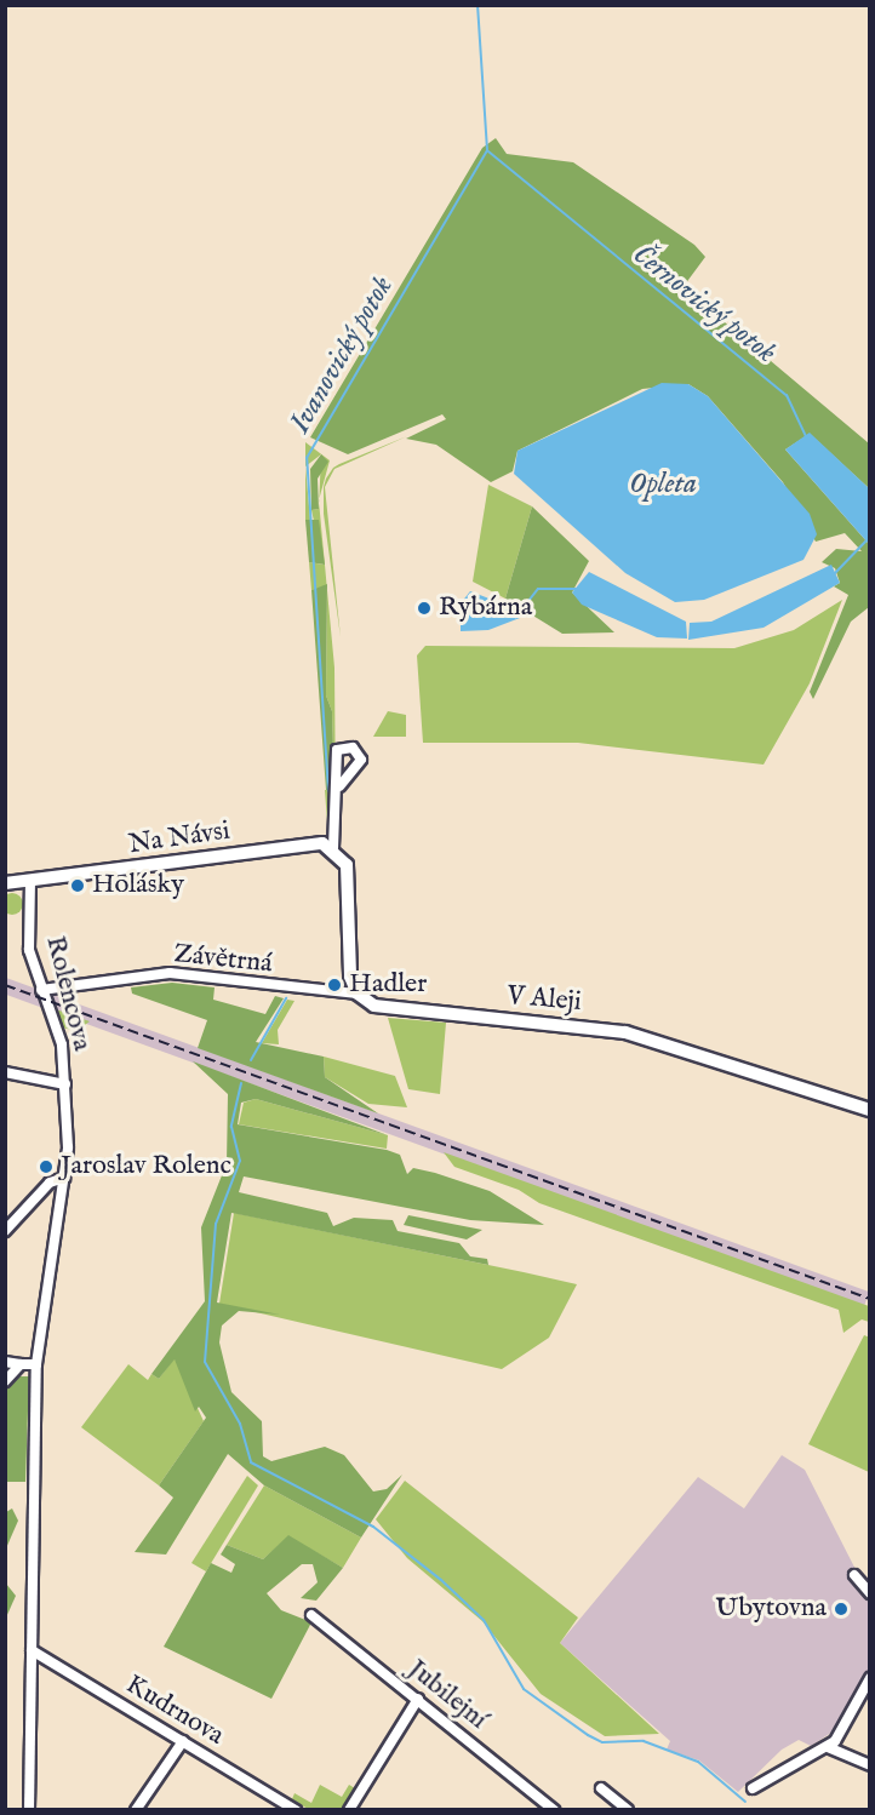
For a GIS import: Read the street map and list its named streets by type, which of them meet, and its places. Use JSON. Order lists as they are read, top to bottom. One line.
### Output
{"streets":{"street":["Na Návsi","Závětrná","Rolencova","V Aleji","Jubilejní","Kudrnova"]},"crossings":[["Na Návsi","Rolencova"],["Závětrná","Rolencova"],["Závětrná","V Aleji"],["Rolencova","Kudrnova"]],"water":["Černovický potok","Ivanovický potok","Opleta"],"places":["Rybárna","Holásky","Hadler","Jaroslav Rolenc","Ubytovna"]}
